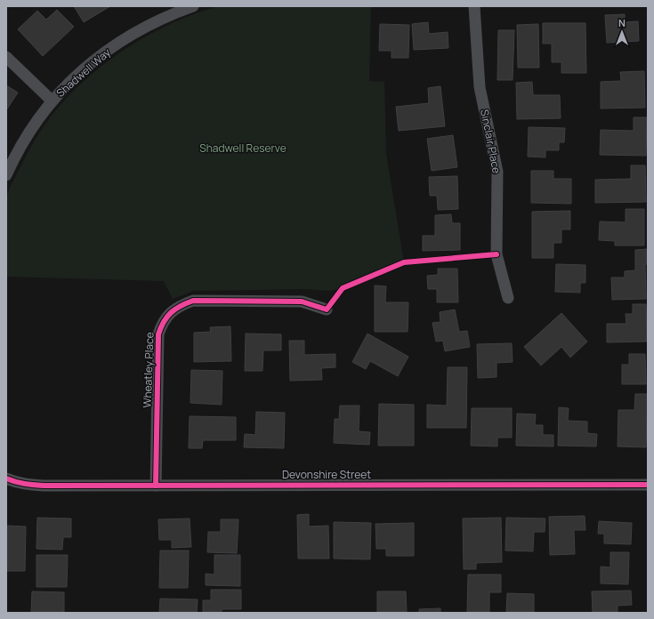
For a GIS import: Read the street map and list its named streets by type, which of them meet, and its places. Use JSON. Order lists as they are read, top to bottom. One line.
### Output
{"streets":{"street":["Shadwell Way","Sinclair Place","Wheatley Place","Devonshire Street"]},"crossings":[["Wheatley Place","Devonshire Street"]],"parks":["Shadwell Reserve"],"north":"top"}
